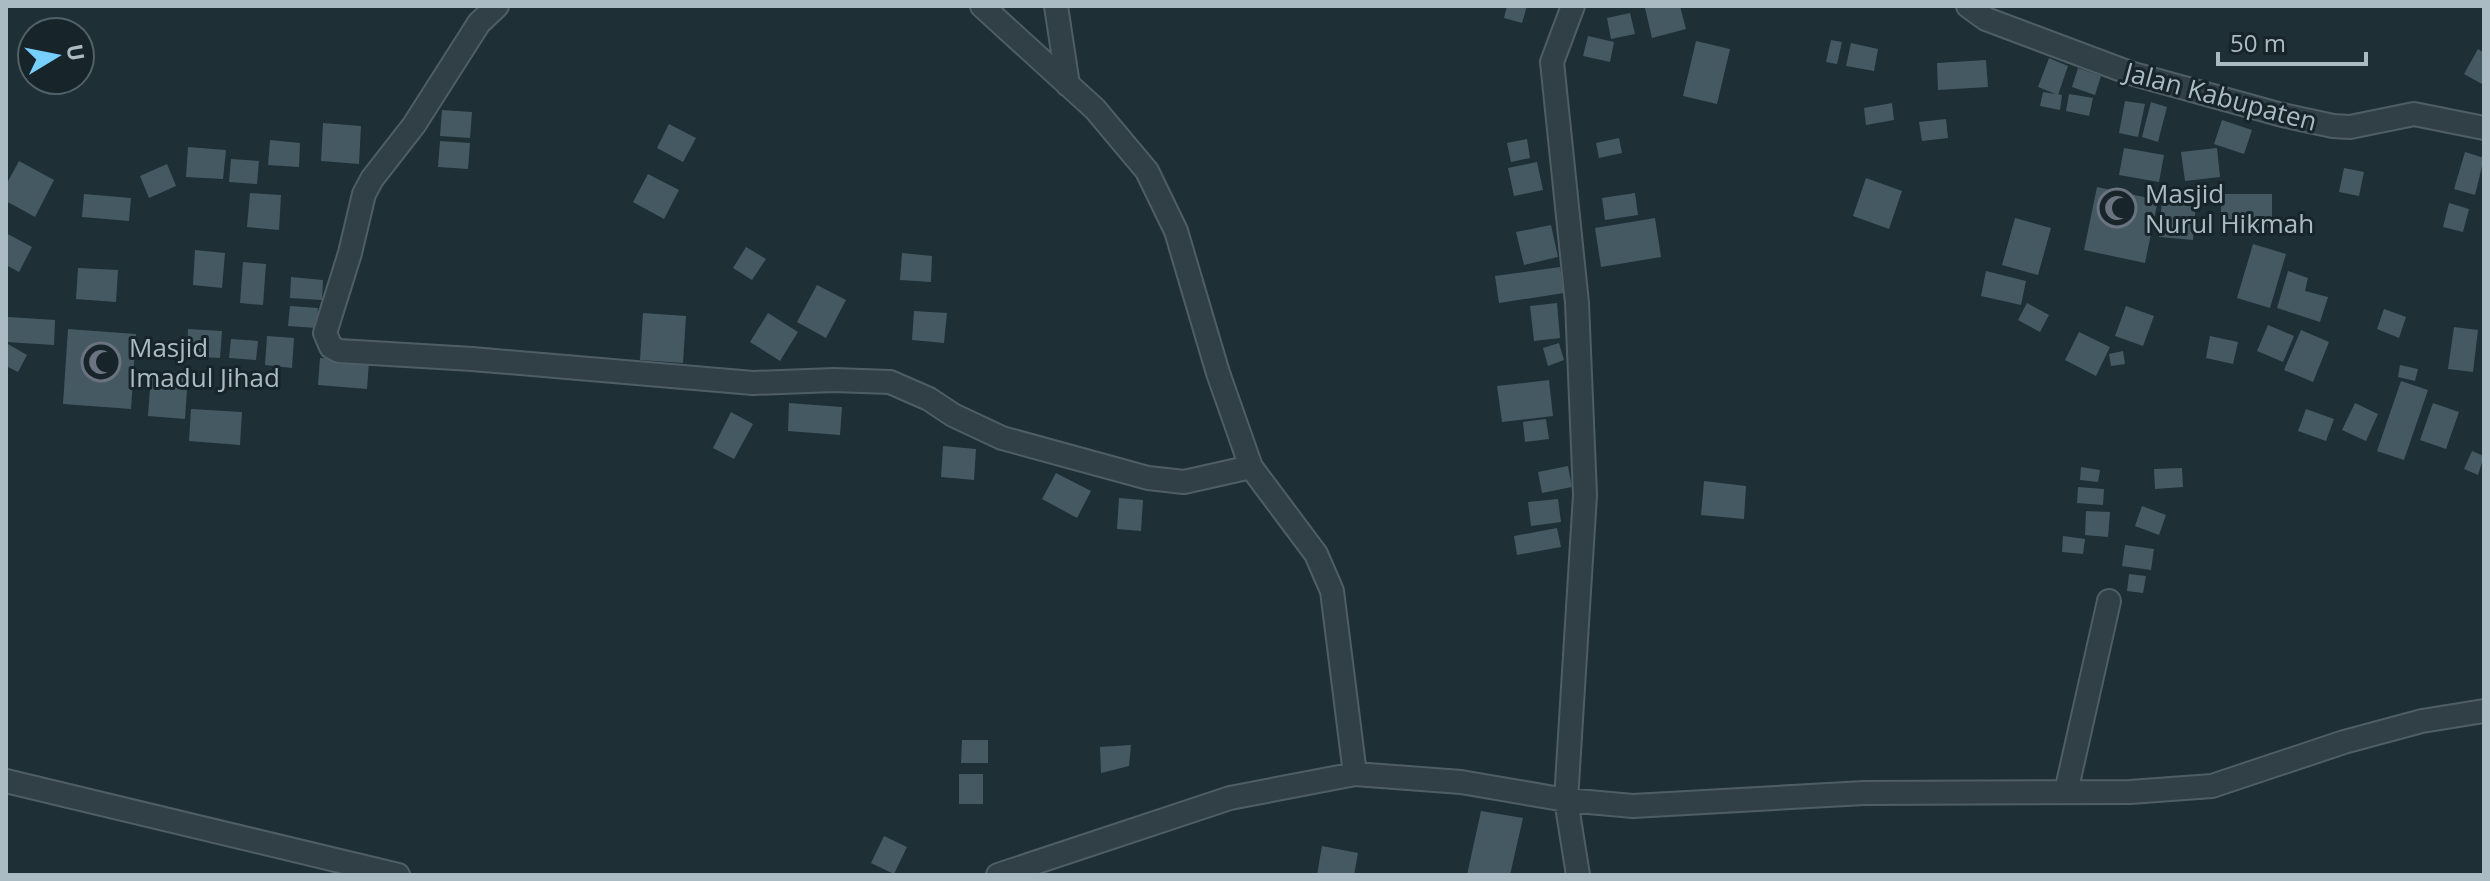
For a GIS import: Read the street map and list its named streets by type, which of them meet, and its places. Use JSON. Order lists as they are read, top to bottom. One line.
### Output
{"streets":{"street":["Jalan Kabupaten"]},"places":{"mosque":["Masjid Nurul Hikmah","Masjid Imadul Jihad"]},"scale_bar":"50 m","north":"right"}
